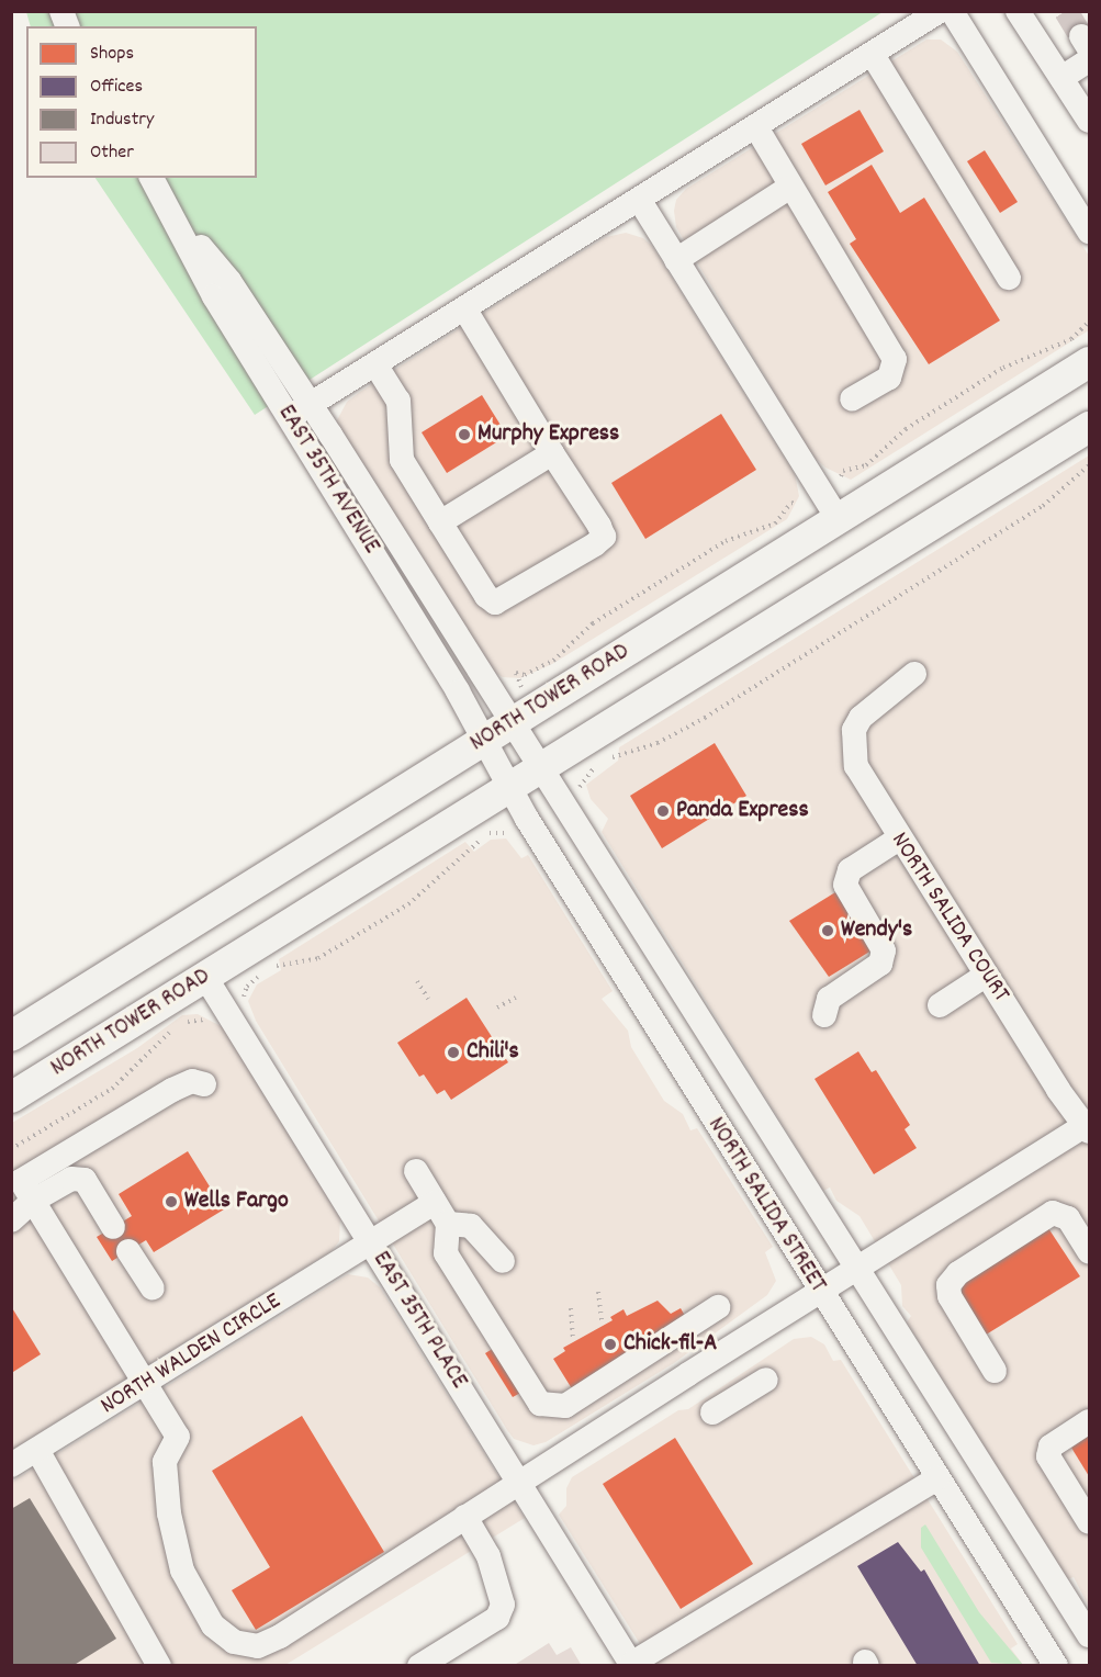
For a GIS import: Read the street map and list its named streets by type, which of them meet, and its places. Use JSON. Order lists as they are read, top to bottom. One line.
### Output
{"streets":{"main road":["NORTH TOWER ROAD"],"street":["EAST 35TH AVENUE","NORTH SALIDA COURT","NORTH SALIDA STREET","EAST 35TH PLACE","NORTH WALDEN CIRCLE"]},"crossings":[["EAST 35TH AVENUE","NORTH TOWER ROAD"],["EAST 35TH AVENUE","NORTH SALIDA STREET"],["NORTH TOWER ROAD","NORTH SALIDA STREET"],["NORTH TOWER ROAD","EAST 35TH PLACE"],["NORTH SALIDA COURT","NORTH SALIDA STREET"],["NORTH SALIDA COURT","EAST 35TH PLACE"],["NORTH SALIDA COURT","NORTH WALDEN CIRCLE"],["EAST 35TH PLACE","NORTH WALDEN CIRCLE"]],"places":["Murphy Express","Panda Express","Wendy's","Chili's","Wells Fargo","Chick-fil-A"],"legend":["Shops","Offices","Industry","Other"]}
